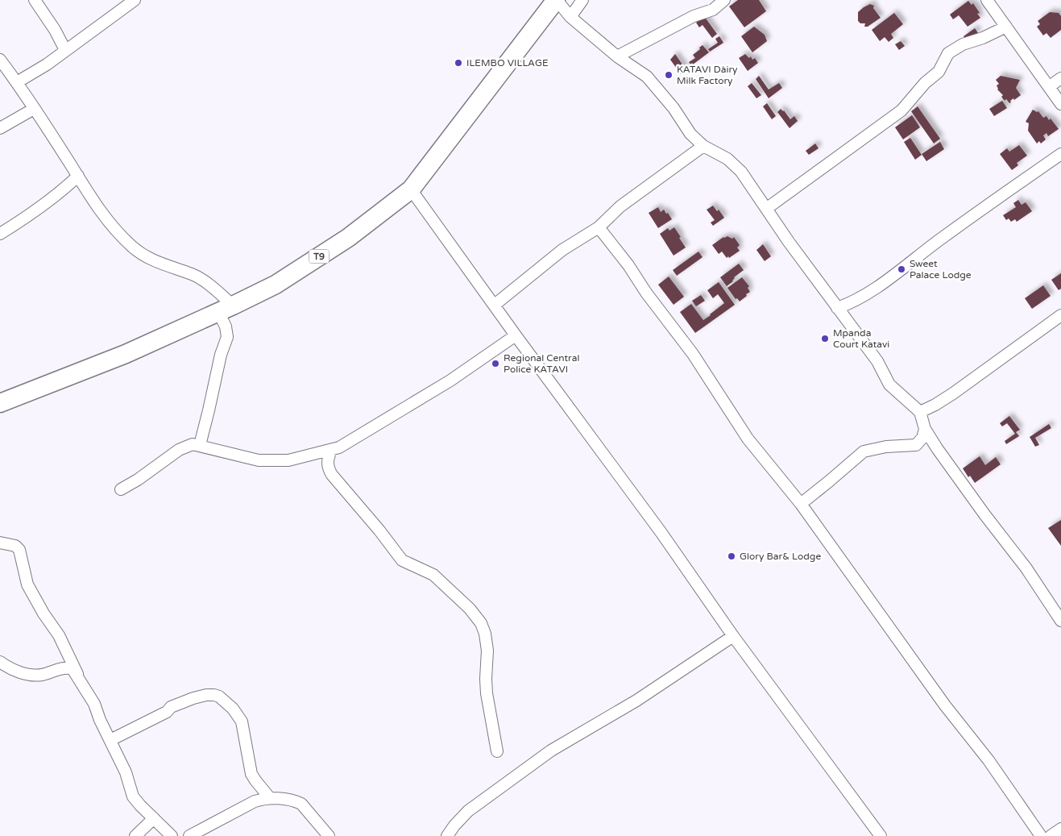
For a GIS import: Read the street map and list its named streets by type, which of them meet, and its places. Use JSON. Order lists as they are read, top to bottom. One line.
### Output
{"streets":{"highway":["T9"]},"places":["ILEMBO VILLAGE","KATAVI Dàiry Milk Factory","Sweet Palace Lodge","Mpanda Court Katavi","Regional Central Police KATAVI","Glory Bar& Lodge"]}
